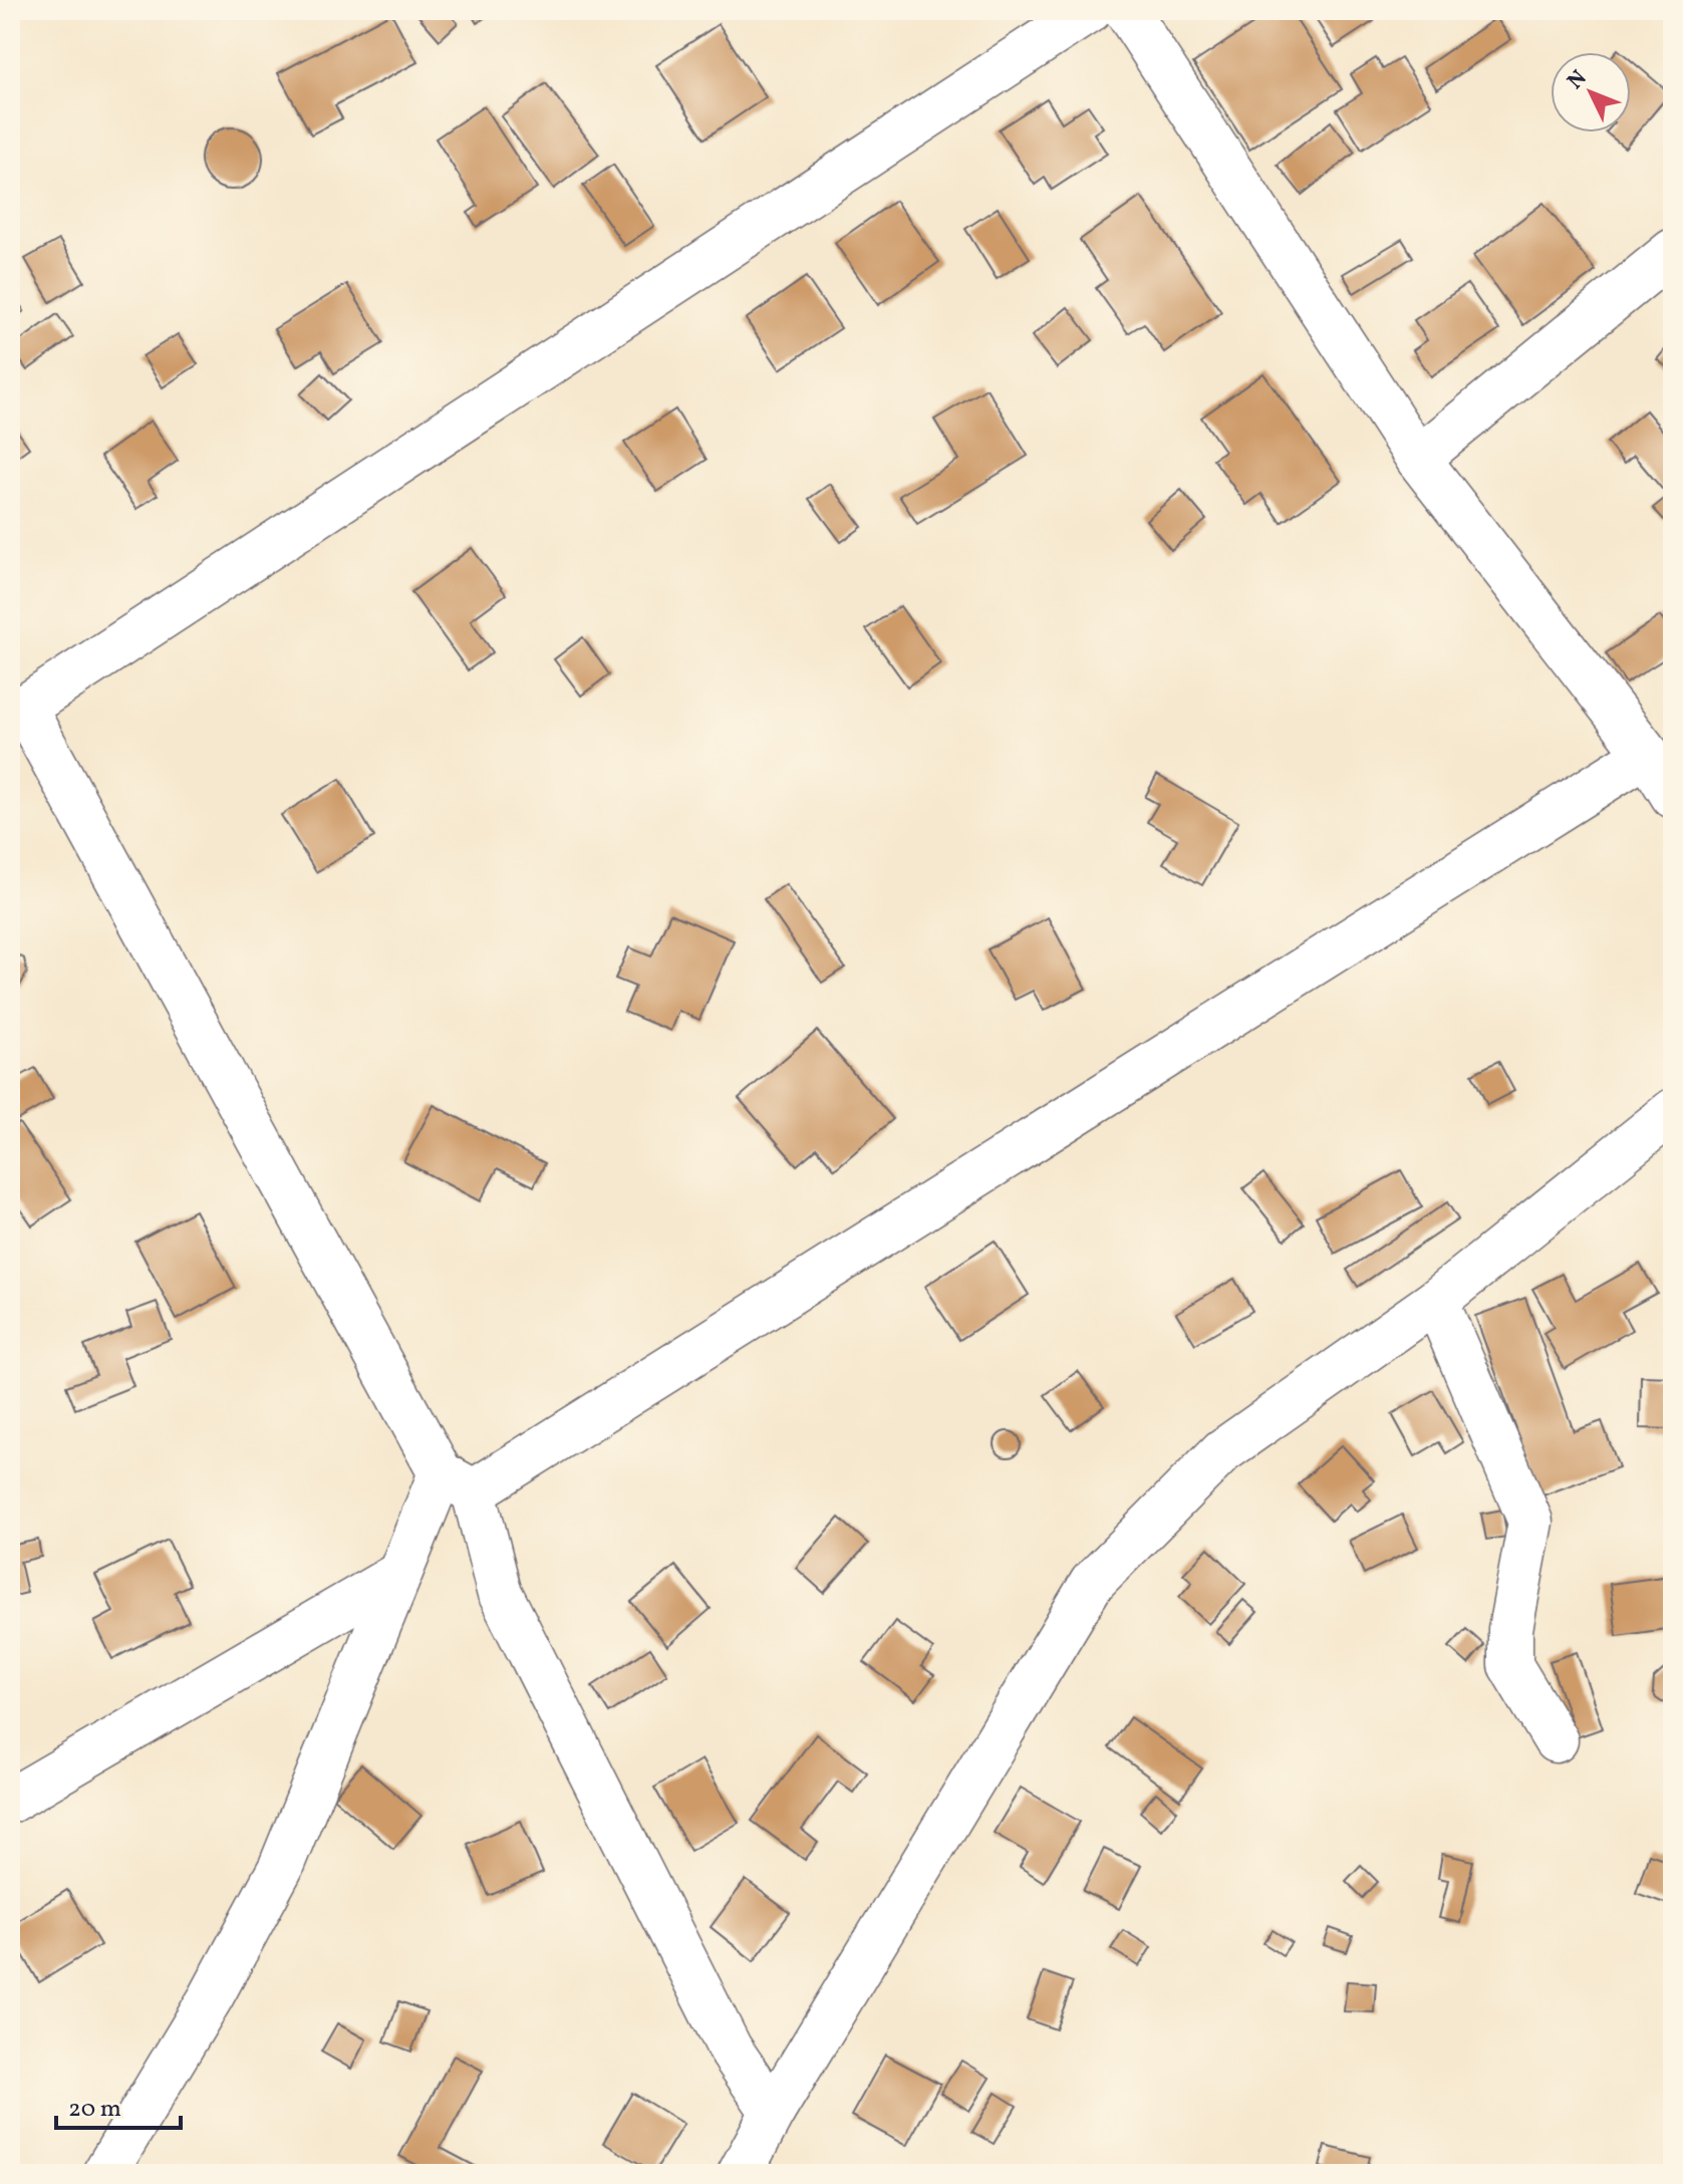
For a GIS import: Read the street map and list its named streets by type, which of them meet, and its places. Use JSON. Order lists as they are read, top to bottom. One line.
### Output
{"scale_bar":"20 m","north":"top left"}
